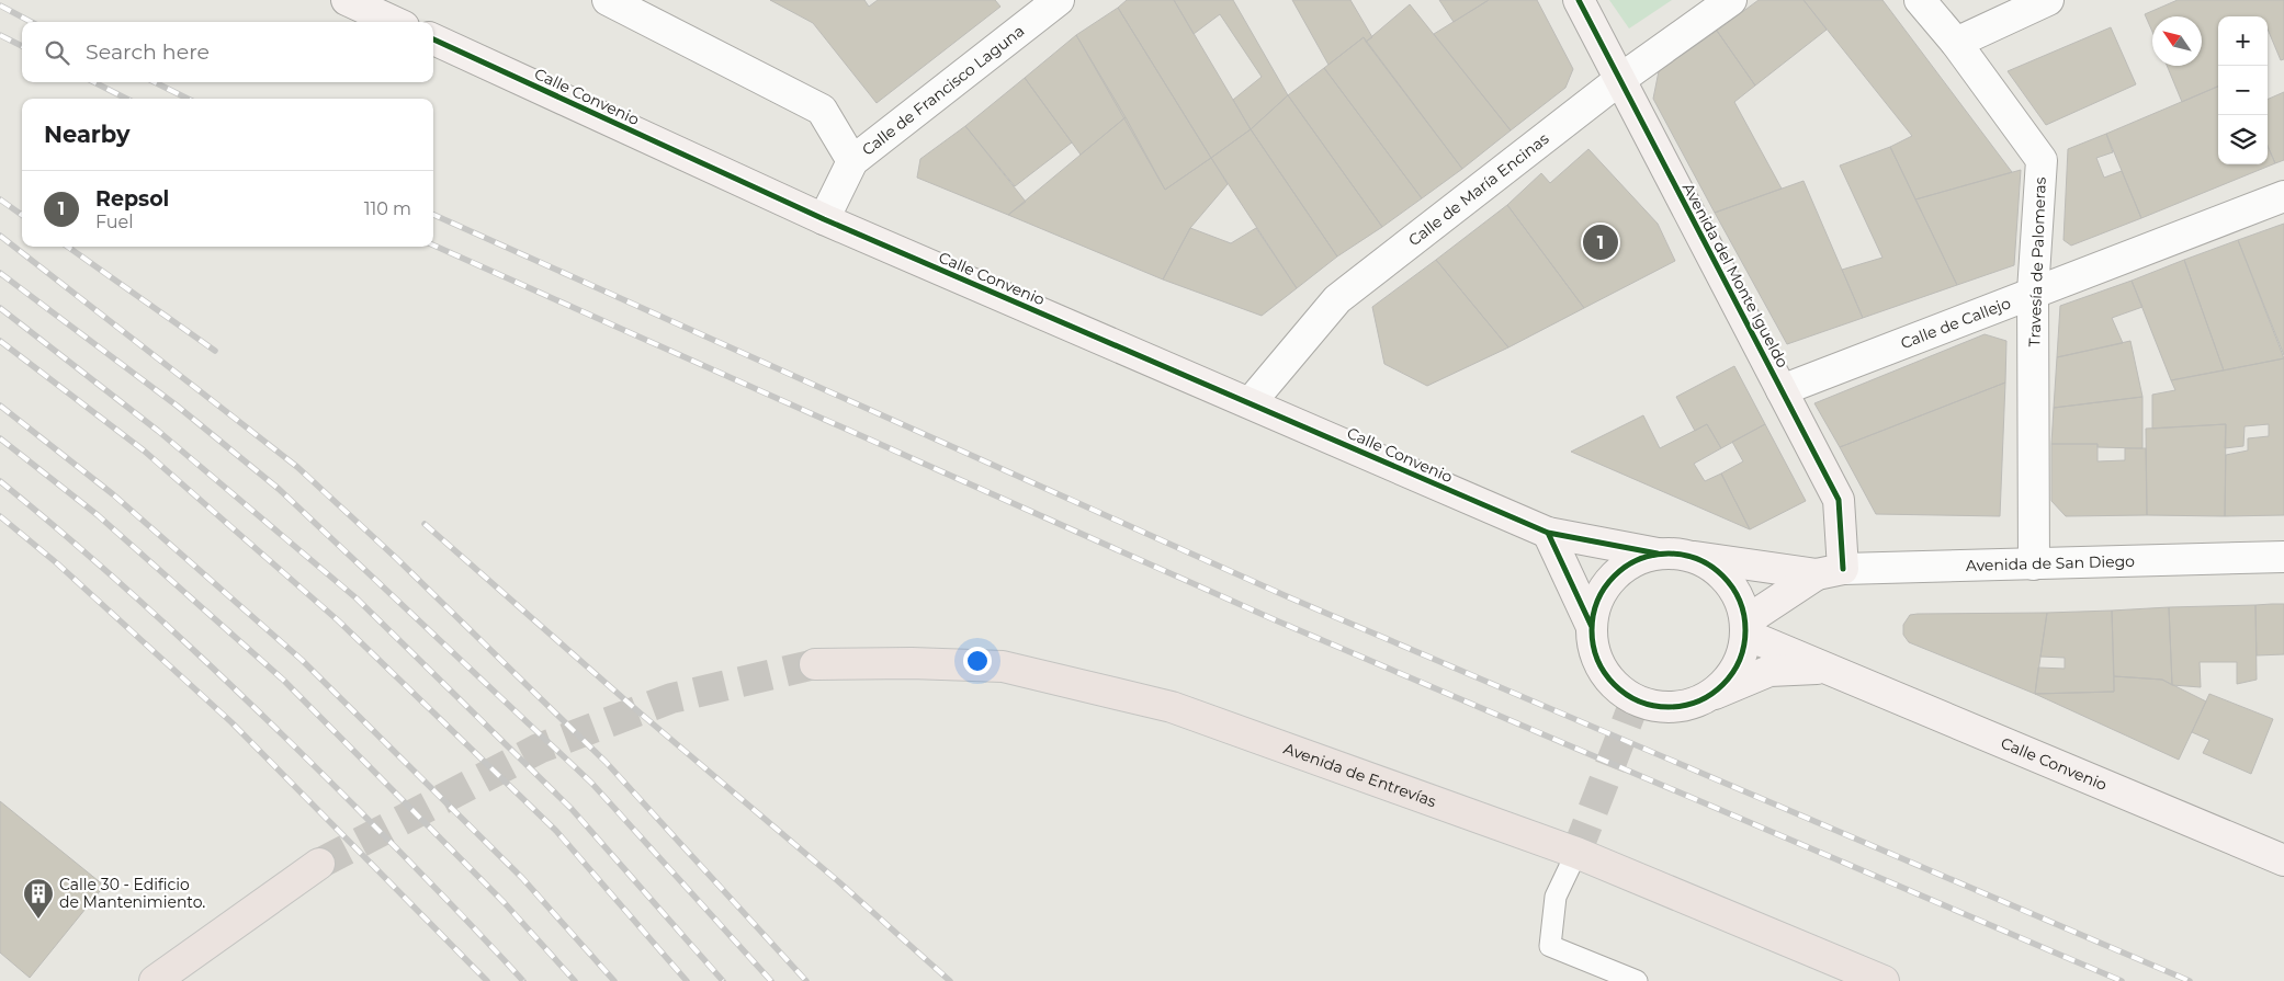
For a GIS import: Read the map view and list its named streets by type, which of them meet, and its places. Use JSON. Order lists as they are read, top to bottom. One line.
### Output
{"streets":{"main road":["Avenida de Entrevías"],"street":["Calle de Francisco Laguna","Calle Convenio","Calle de María Encinas","Travesía de Palomeras","Avenida del Monte Igueldo","Calle de Callejo","Avenida de San Diego"]},"crossings":[["Calle de Francisco Laguna","Calle Convenio"],["Calle Convenio","Calle de María Encinas"],["Calle Convenio","Avenida de San Diego"],["Calle de María Encinas","Avenida del Monte Igueldo"],["Travesía de Palomeras","Calle de Callejo"],["Travesía de Palomeras","Avenida de San Diego"],["Avenida del Monte Igueldo","Calle de Callejo"],["Avenida del Monte Igueldo","Avenida de San Diego"]],"places":{"building":["Calle 30 - Edificio de Mantenimiento."]},"north":"top left","page":{"map_buttons":["+","−"],"search":"Search here","heading":"Nearby","list":[{"mark":"1","name":"Repsol","note":"Fuel","value":"110 m"}],"pins":"1"}}
